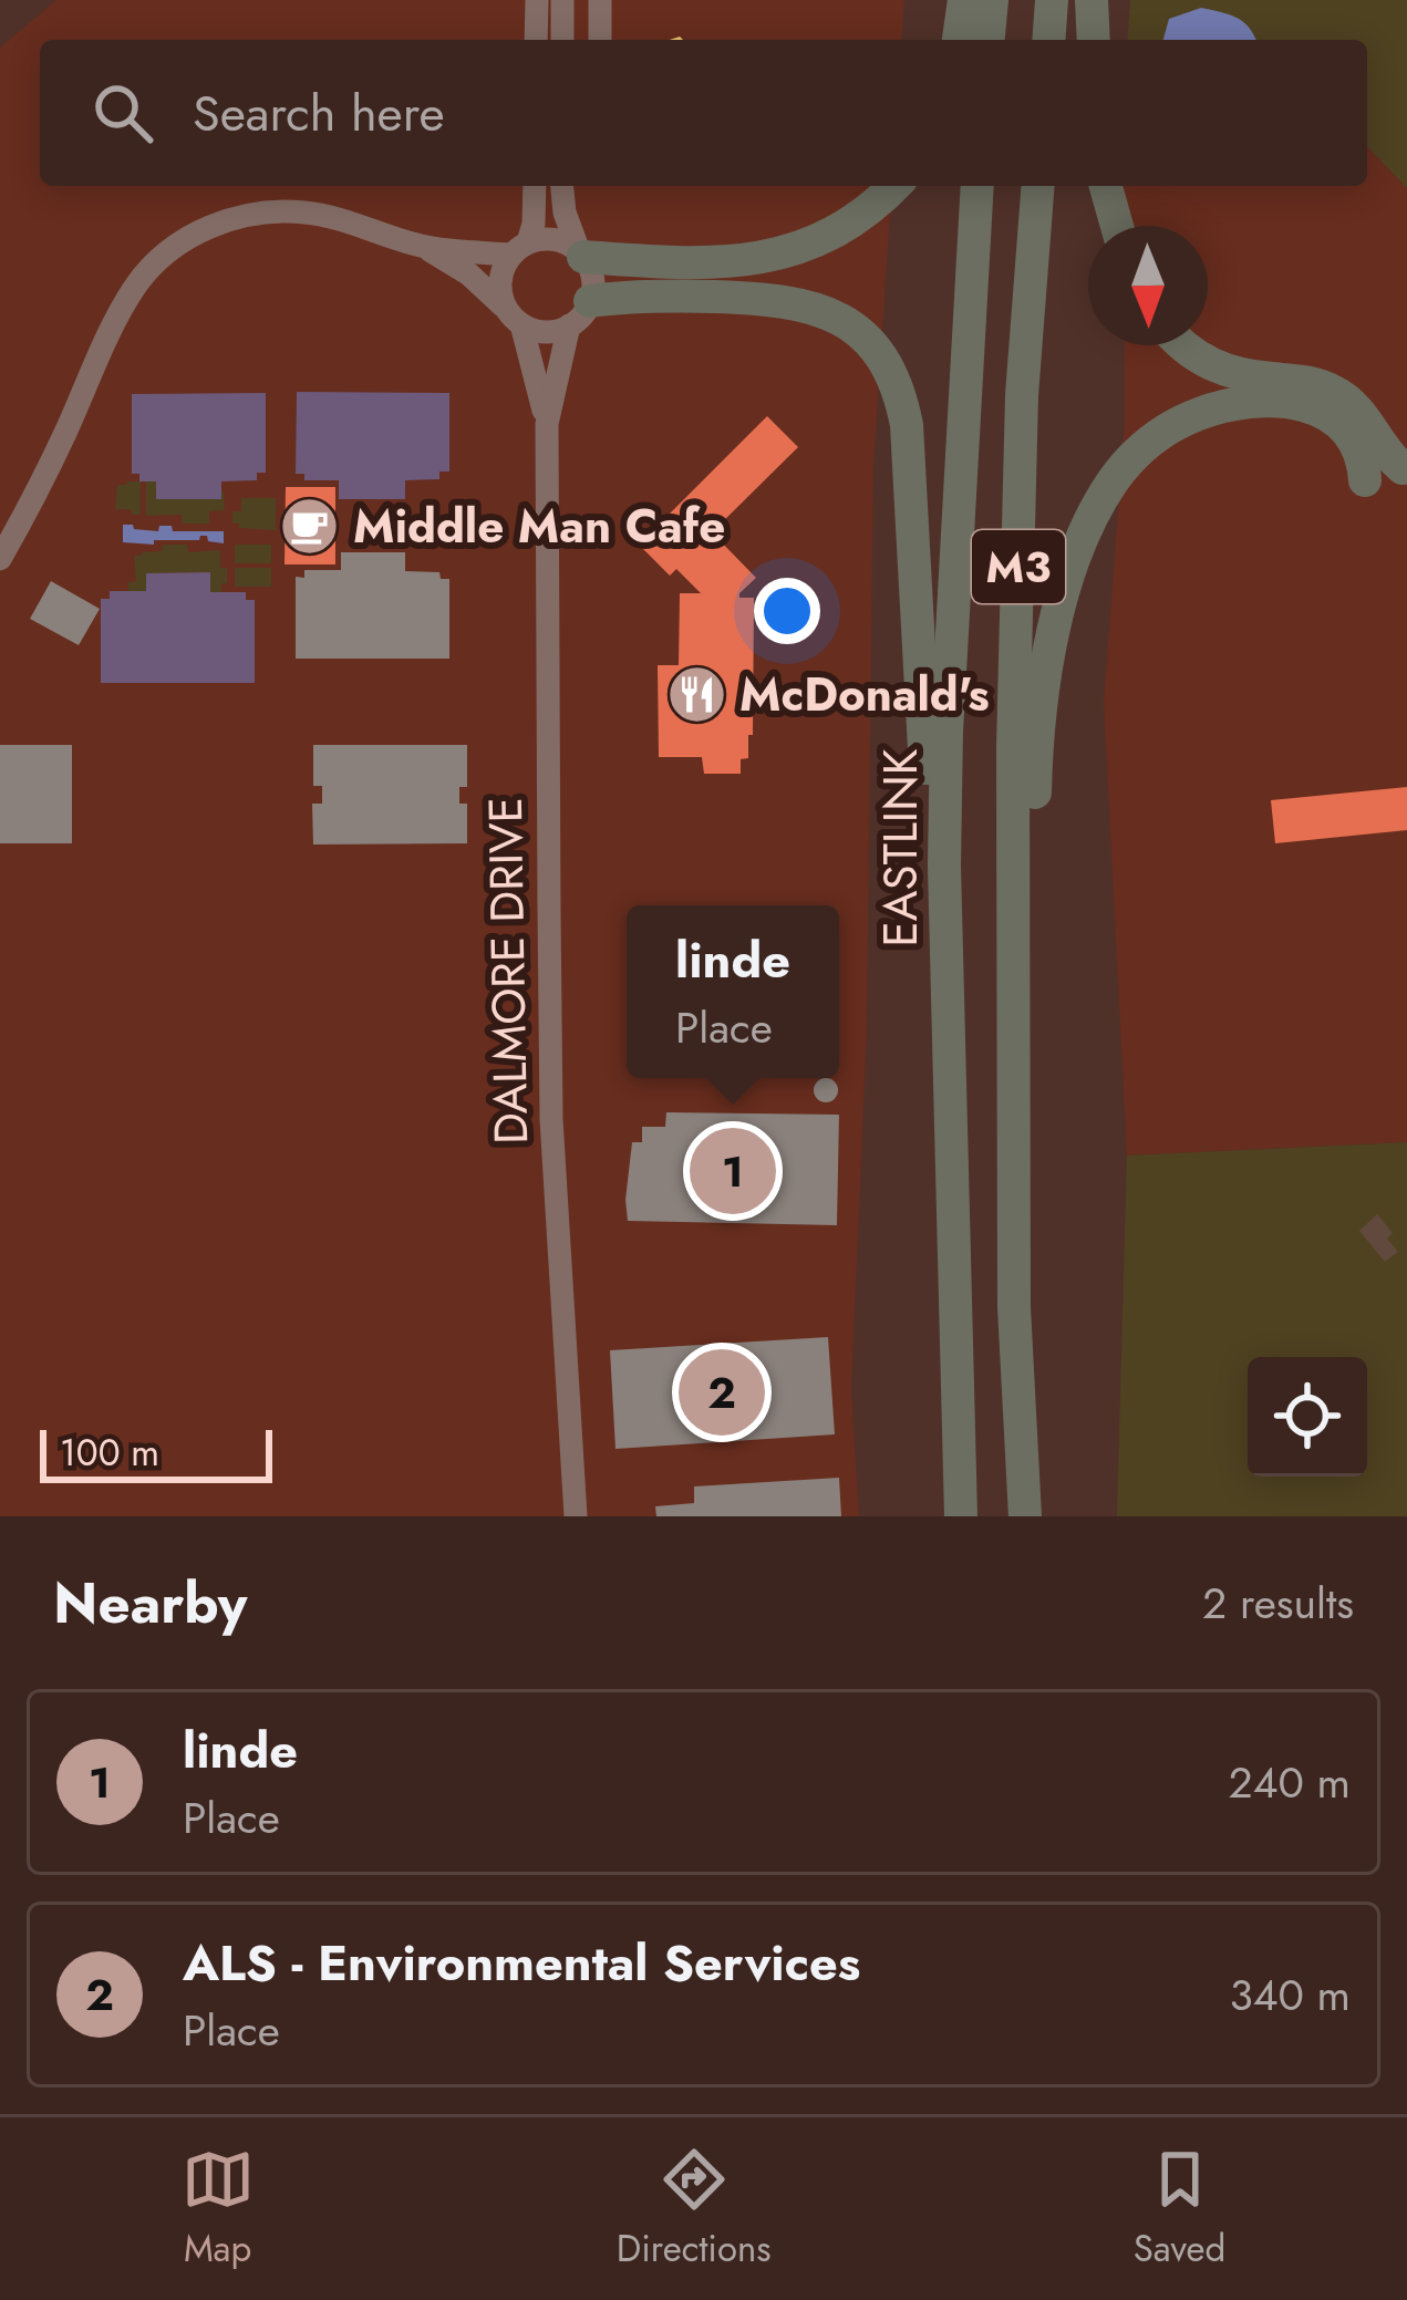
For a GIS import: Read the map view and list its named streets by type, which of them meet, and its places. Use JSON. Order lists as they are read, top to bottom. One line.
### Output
{"streets":{"highway":["M3","EASTLINK"],"street":["DALMORE DRIVE"]},"places":{"cafe":["Middle Man Cafe"],"restaurant":["McDonald's"]},"scale_bar":"100 m","north":"bottom","page":{"search":"Search here","popup":["linde","Place"],"pins":["1","2"],"scale":"100 m","heading":["Nearby","2 results"],"list":[{"mark":"1","name":"linde","note":"Place","value":"240 m"},{"mark":"2","name":"ALS - Environmental Services","note":"Place","value":"340 m"}],"nav":["Map","Directions","Saved"]}}
